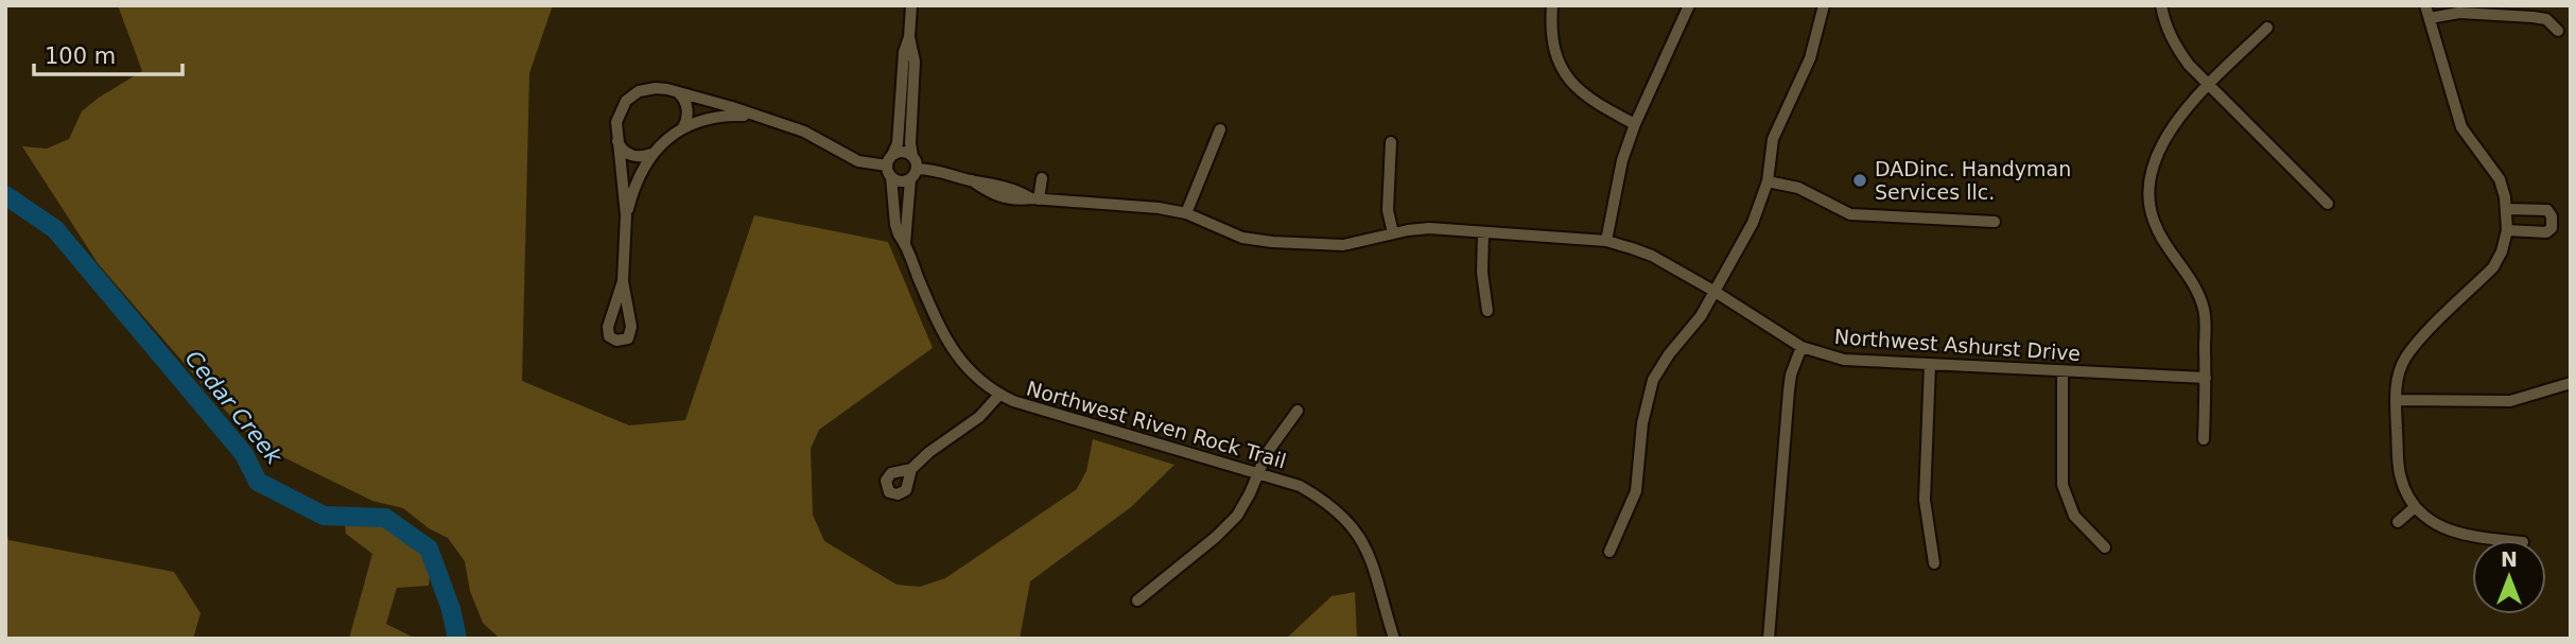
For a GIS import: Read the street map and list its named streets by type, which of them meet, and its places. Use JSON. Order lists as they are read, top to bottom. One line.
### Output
{"streets":{"street":["Northwest Ashurst Drive","Northwest Riven Rock Trail"]},"crossings":[["Northwest Ashurst Drive","Northwest Riven Rock Trail"]],"water":["Cedar Creek"],"places":["DADinc. Handyman Services llc."],"scale_bar":"100 m","north":"top"}
